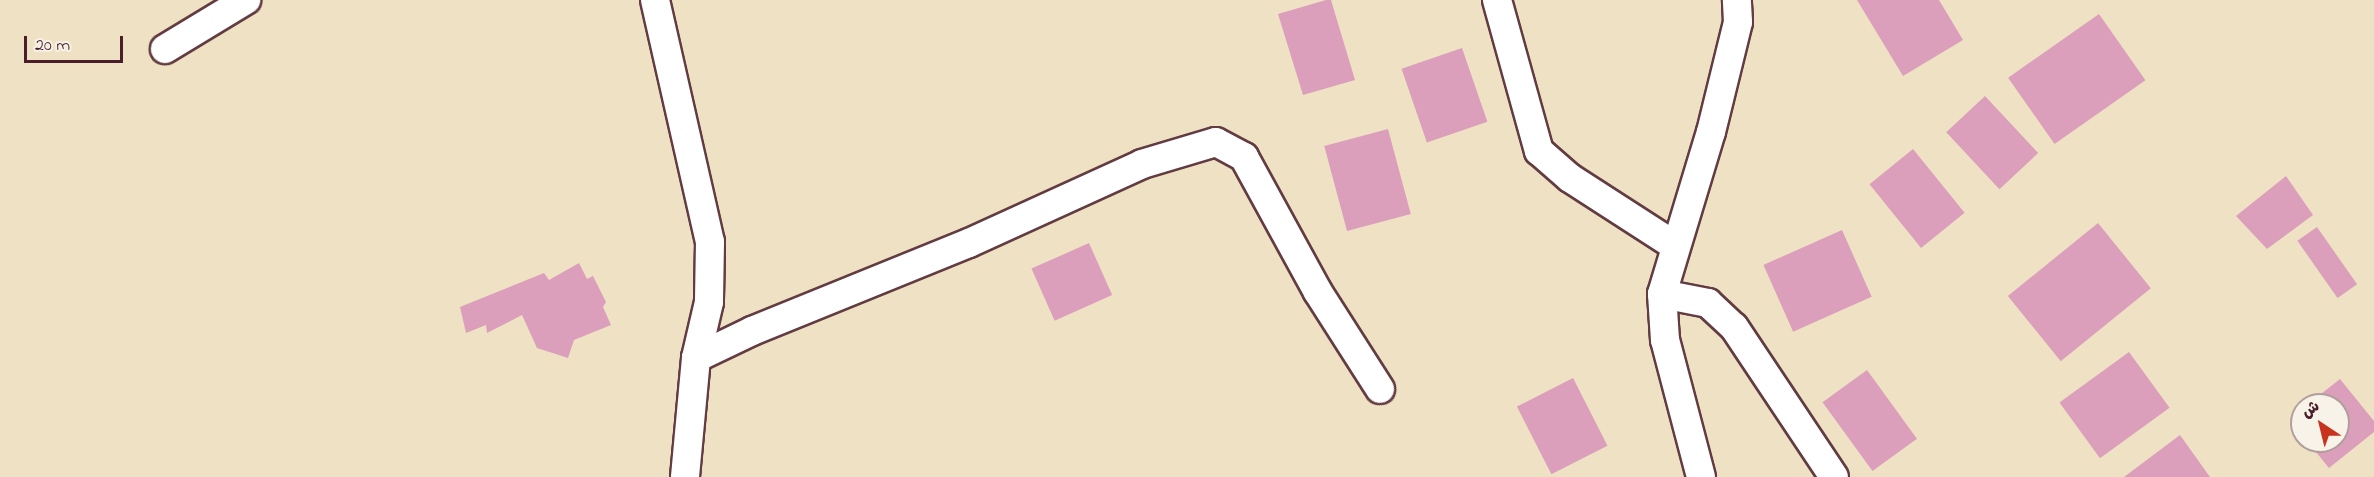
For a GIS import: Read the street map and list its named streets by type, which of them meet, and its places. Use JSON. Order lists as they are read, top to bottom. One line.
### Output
{"scale_bar":"20 m","north":"top left"}
